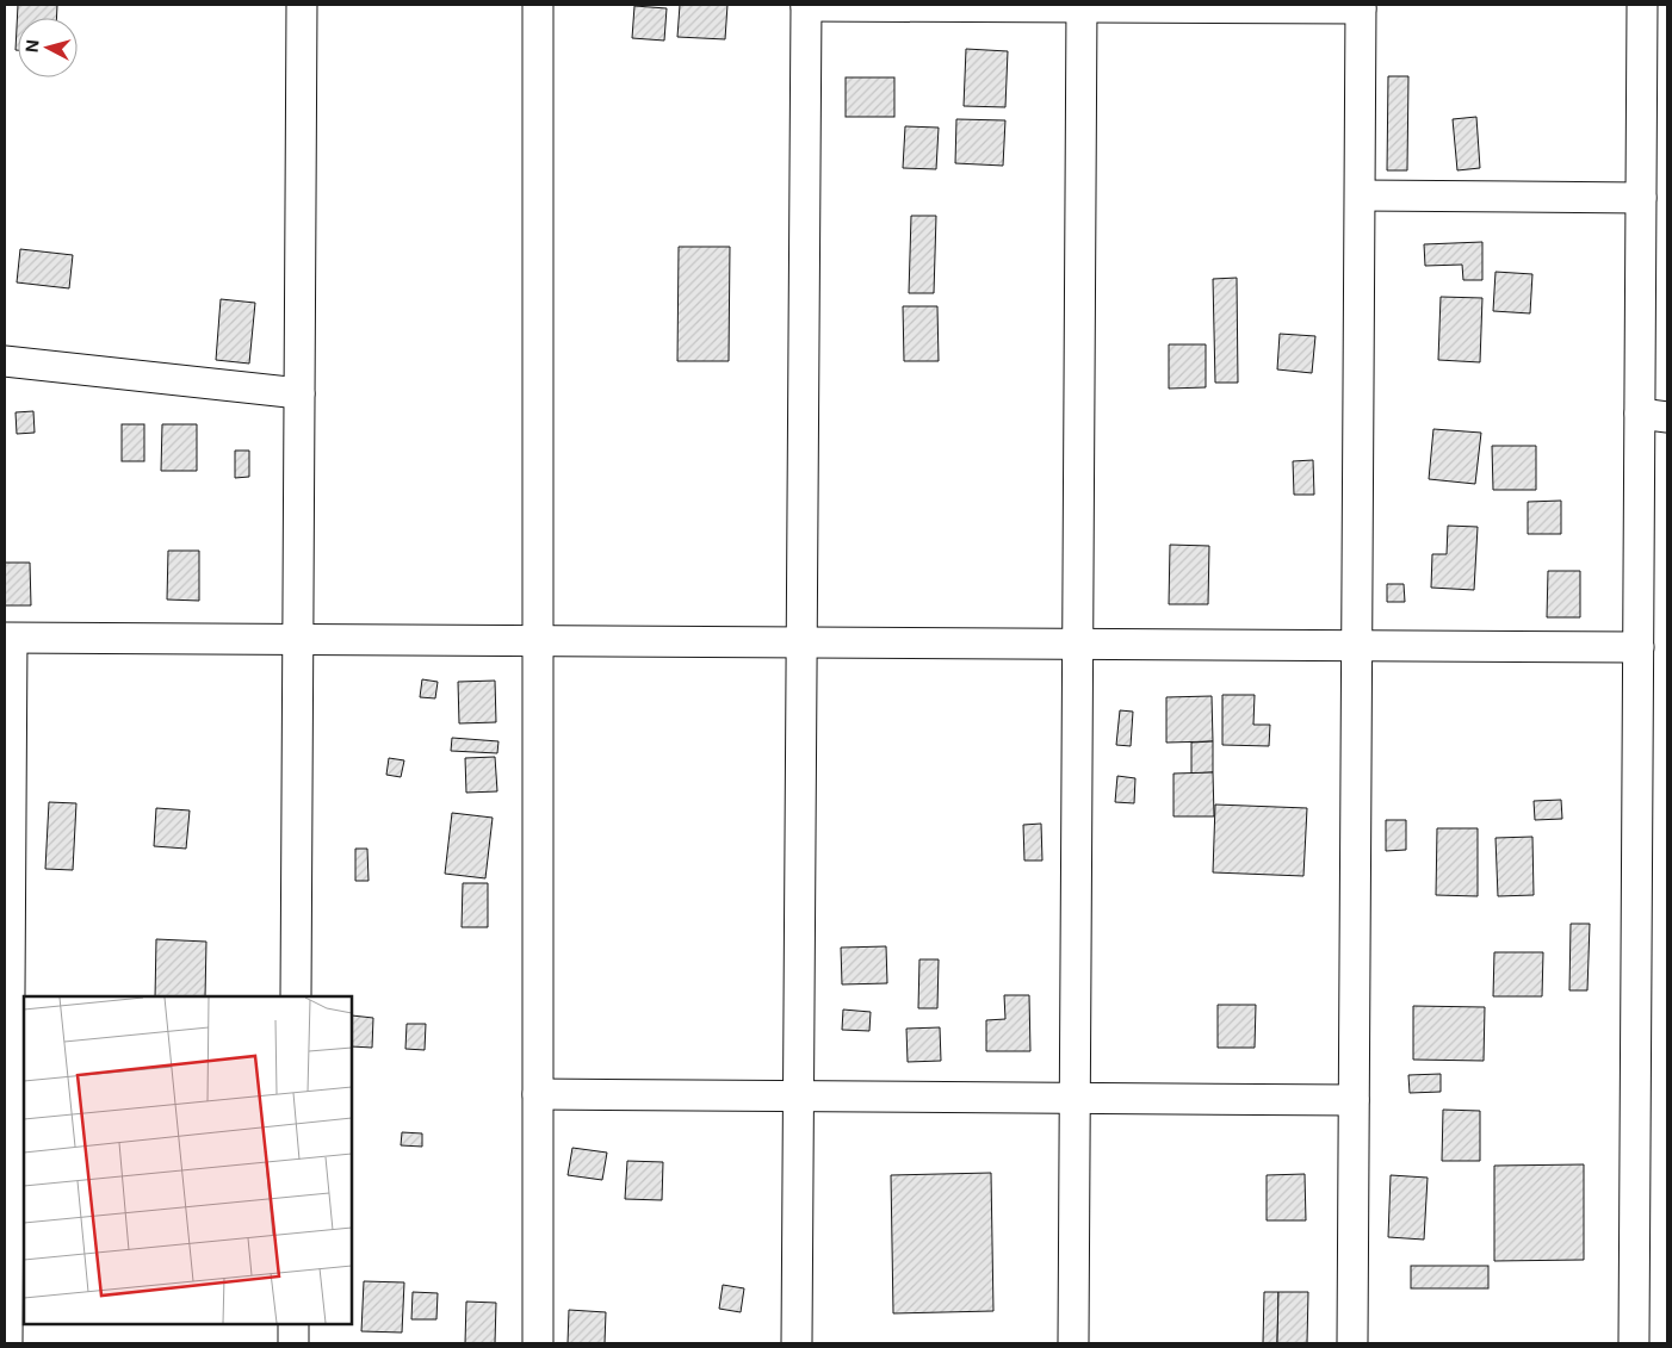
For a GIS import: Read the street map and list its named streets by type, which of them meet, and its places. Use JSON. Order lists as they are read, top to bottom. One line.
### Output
{"north":"left"}
